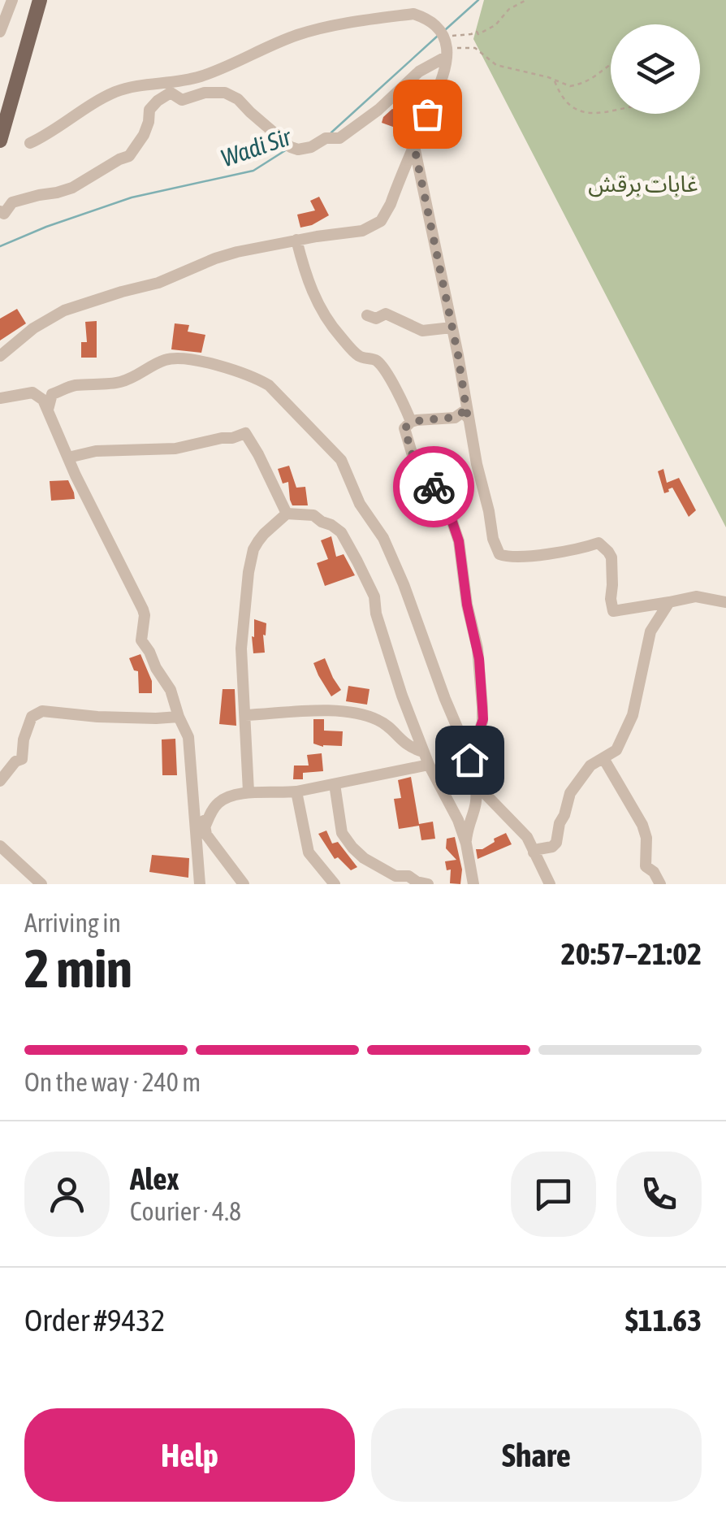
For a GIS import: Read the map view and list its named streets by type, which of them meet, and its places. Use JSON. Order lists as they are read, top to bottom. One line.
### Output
{"water":["Wadi Sir"],"parks":["غابات برقش"],"page":{"heading":["2 min","Arriving in","20:57–21:02"],"panel":["Alex","Courier · 4.8","Order #9432","$11.63"],"bar":"On the way · 240 m","buttons":["Help","Share"]}}
